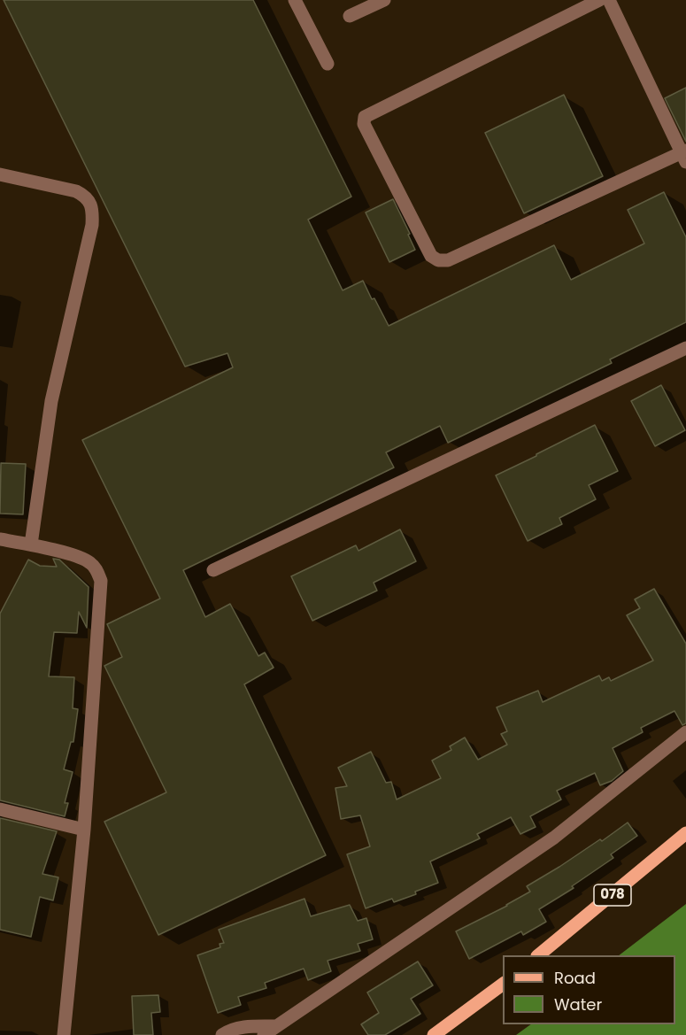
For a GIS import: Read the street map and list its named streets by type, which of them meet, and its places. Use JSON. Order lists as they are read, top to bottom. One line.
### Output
{"streets":{"main road":["078"]},"legend":["Road","Water"]}
